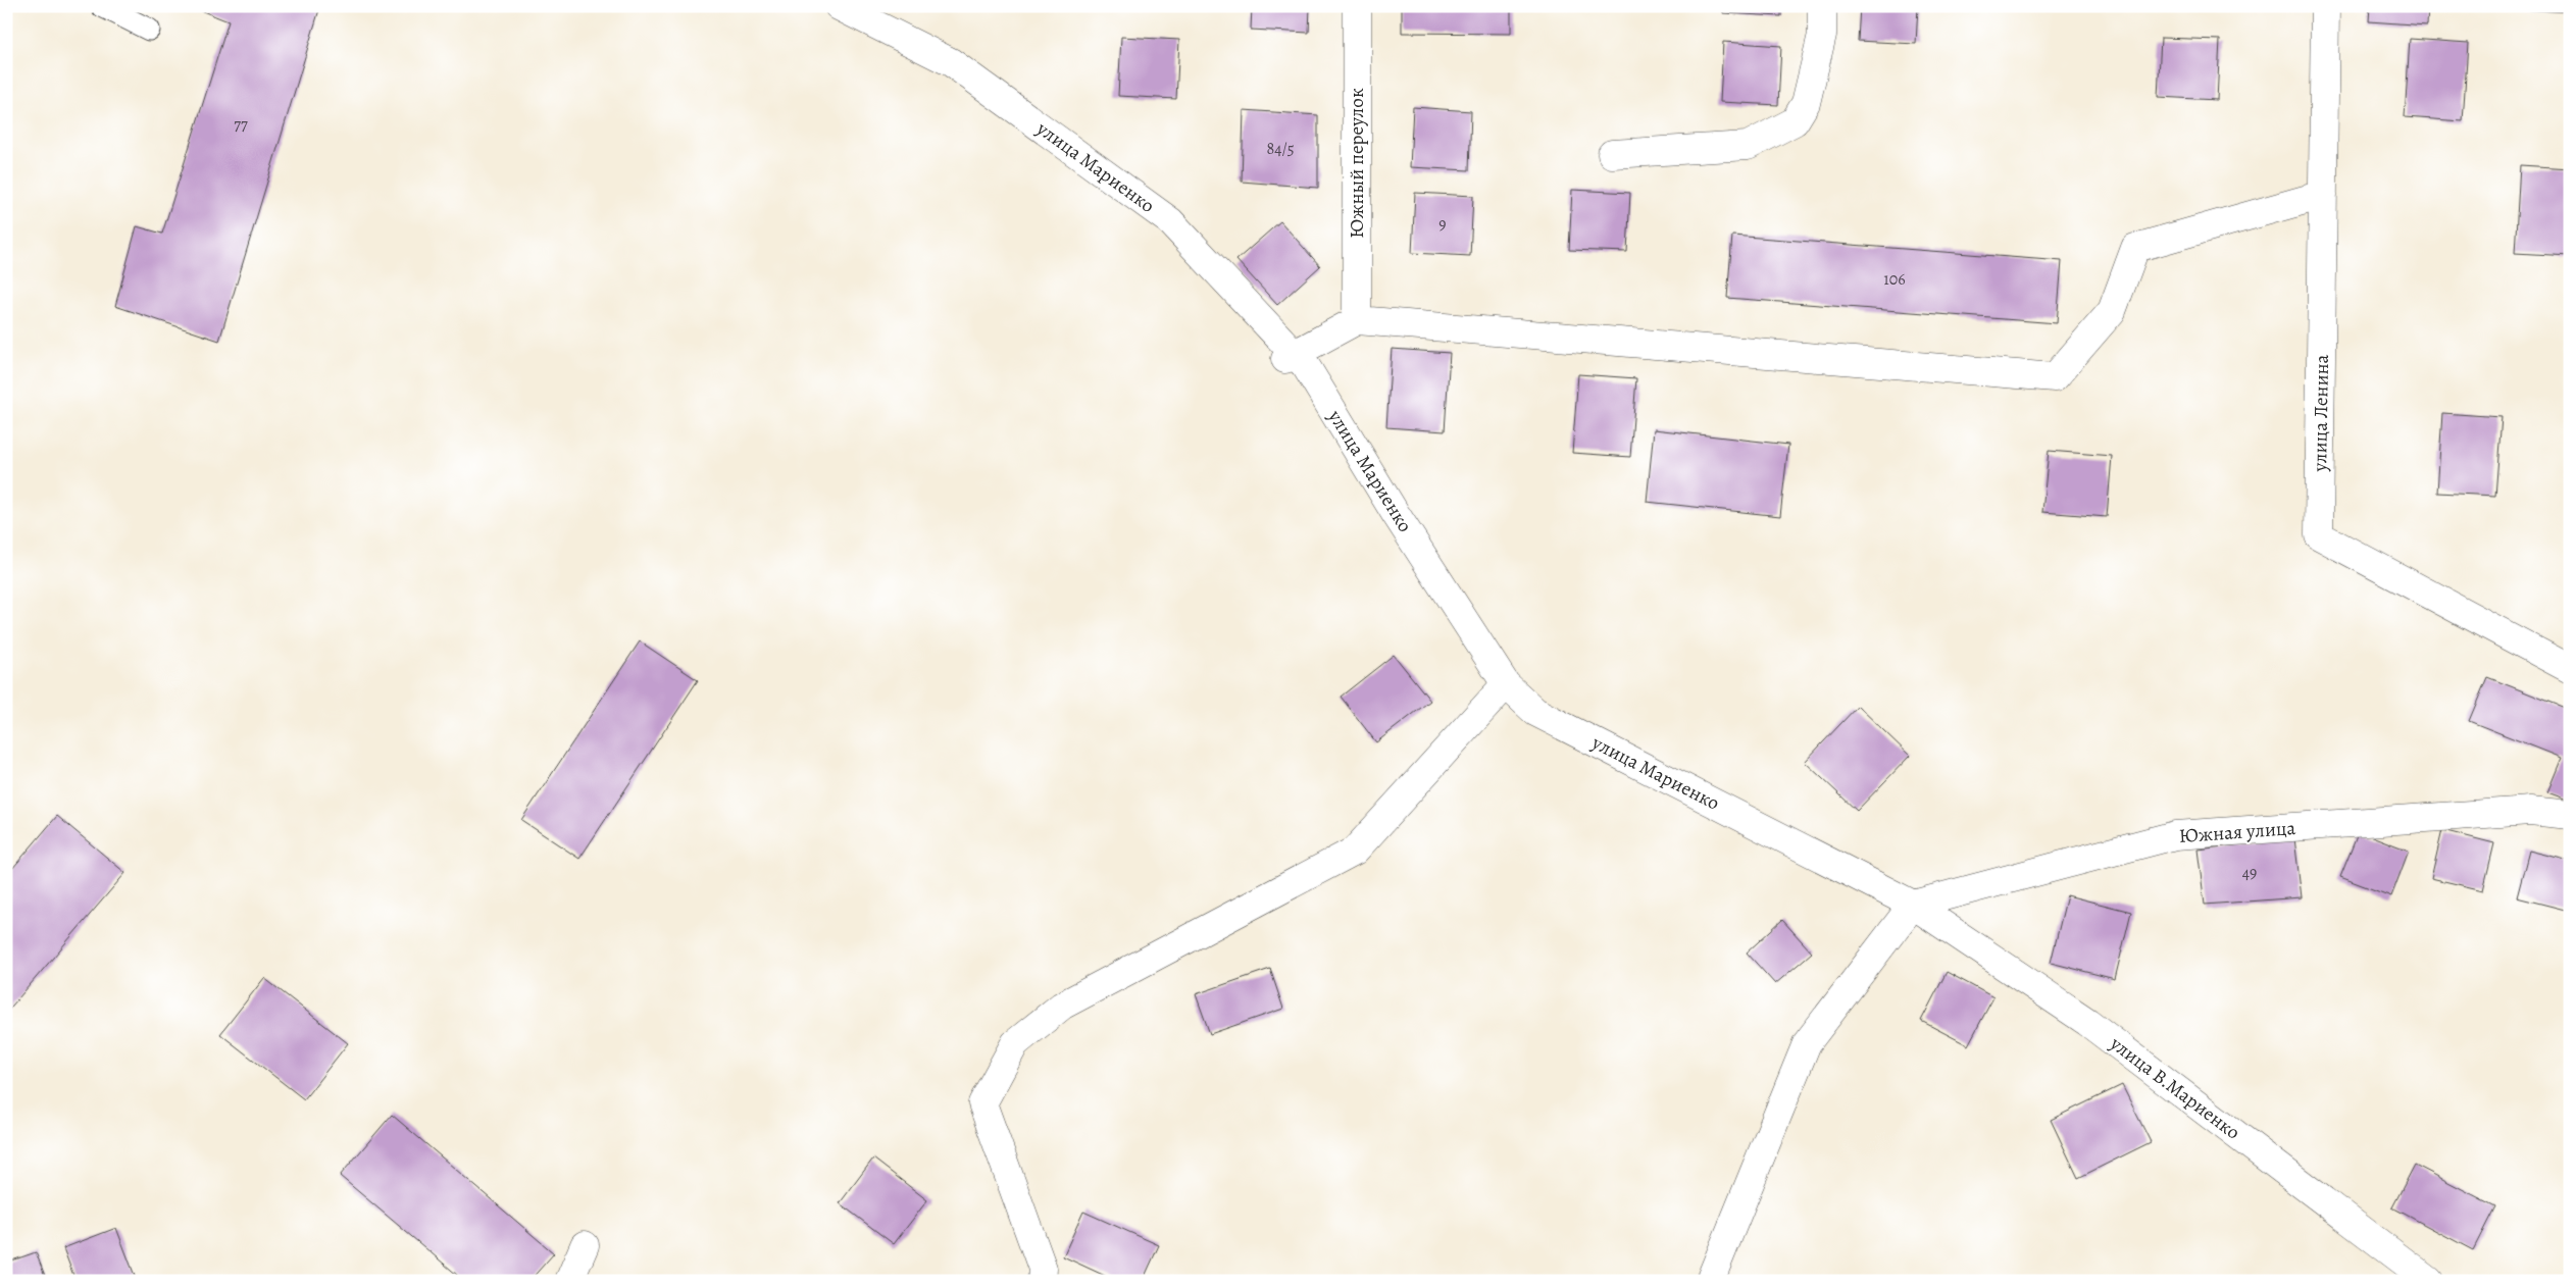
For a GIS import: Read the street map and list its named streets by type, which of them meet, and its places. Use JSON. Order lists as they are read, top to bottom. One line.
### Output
{"streets":{"street":["Южный переулок","улица Мариенко","улица Ленина","Южная улица","улица В.Мариенко"]},"crossings":[["улица Мариенко","Южная улица"],["улица Мариенко","улица В.Мариенко"],["Южная улица","улица В.Мариенко"]],"house_numbers":["77","84/5","9","106","49"]}
